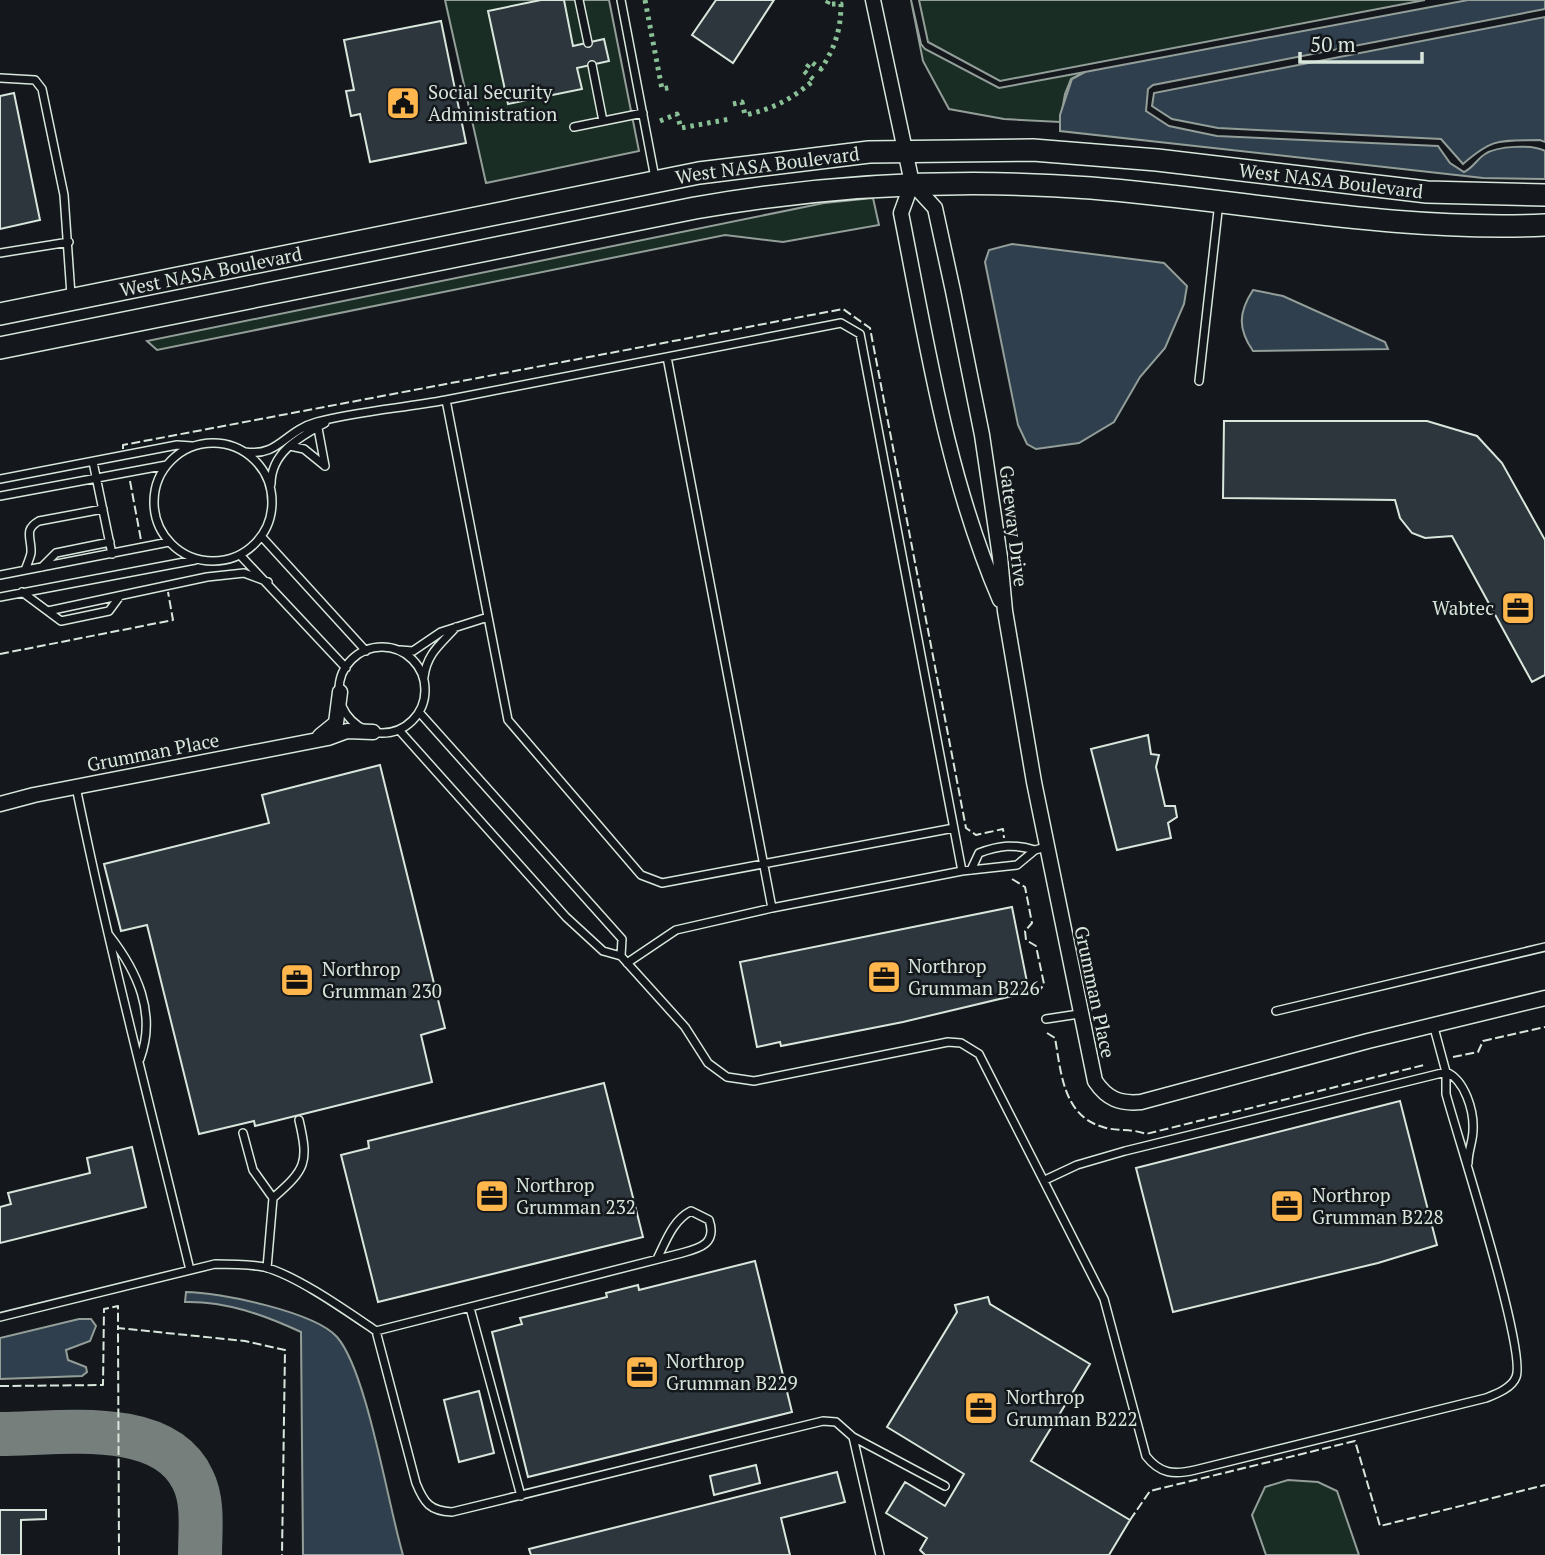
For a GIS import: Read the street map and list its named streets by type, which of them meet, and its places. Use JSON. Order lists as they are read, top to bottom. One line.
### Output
{"streets":{"main road":["West NASA Boulevard"],"street":["Gateway Drive","Grumman Place"]},"crossings":[["West NASA Boulevard","Gateway Drive"],["Gateway Drive","Grumman Place"]],"places":{"public building":["Social Security Administration"],"office":["Wabtec","Northrop Grumman B226","Northrop Grumman 230","Northrop Grumman 232","Northrop Grumman B228","Northrop Grumman B229","Northrop Grumman B222"]},"scale_bar":"50 m"}
